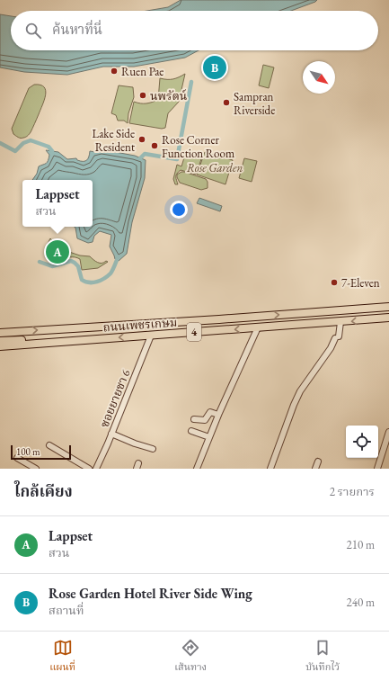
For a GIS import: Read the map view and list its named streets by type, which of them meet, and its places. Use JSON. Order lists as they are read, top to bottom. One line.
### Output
{"streets":{"main road":["ถนนเพชรเกษม","4"],"street":["ซอยยายชา 6"]},"crossings":[["ถนนเพชรเกษม","ซอยยายชา 6"]],"parks":["Rose Garden"],"places":["Ruen Pae","นพรัตน์","Sampran Riverside","Lake Side Resident","Rose Corner Function Room","7-Eleven"],"scale_bar":"100 m","north":"bottom right","page":{"search":"ค้นหาที่นี่","pins":["B","A"],"popup":["Lappset","สวน"],"scale":"100 m","heading":["ใกล้เคียง","2 รายการ"],"list":[{"mark":"A","name":"Lappset","note":"สวน","value":"210 m"},{"mark":"B","name":"Rose Garden Hotel River Side Wing","note":"สถานที่","value":"240 m"}],"nav":["แผนที่","เส้นทาง","บันทึกไว้"]}}
